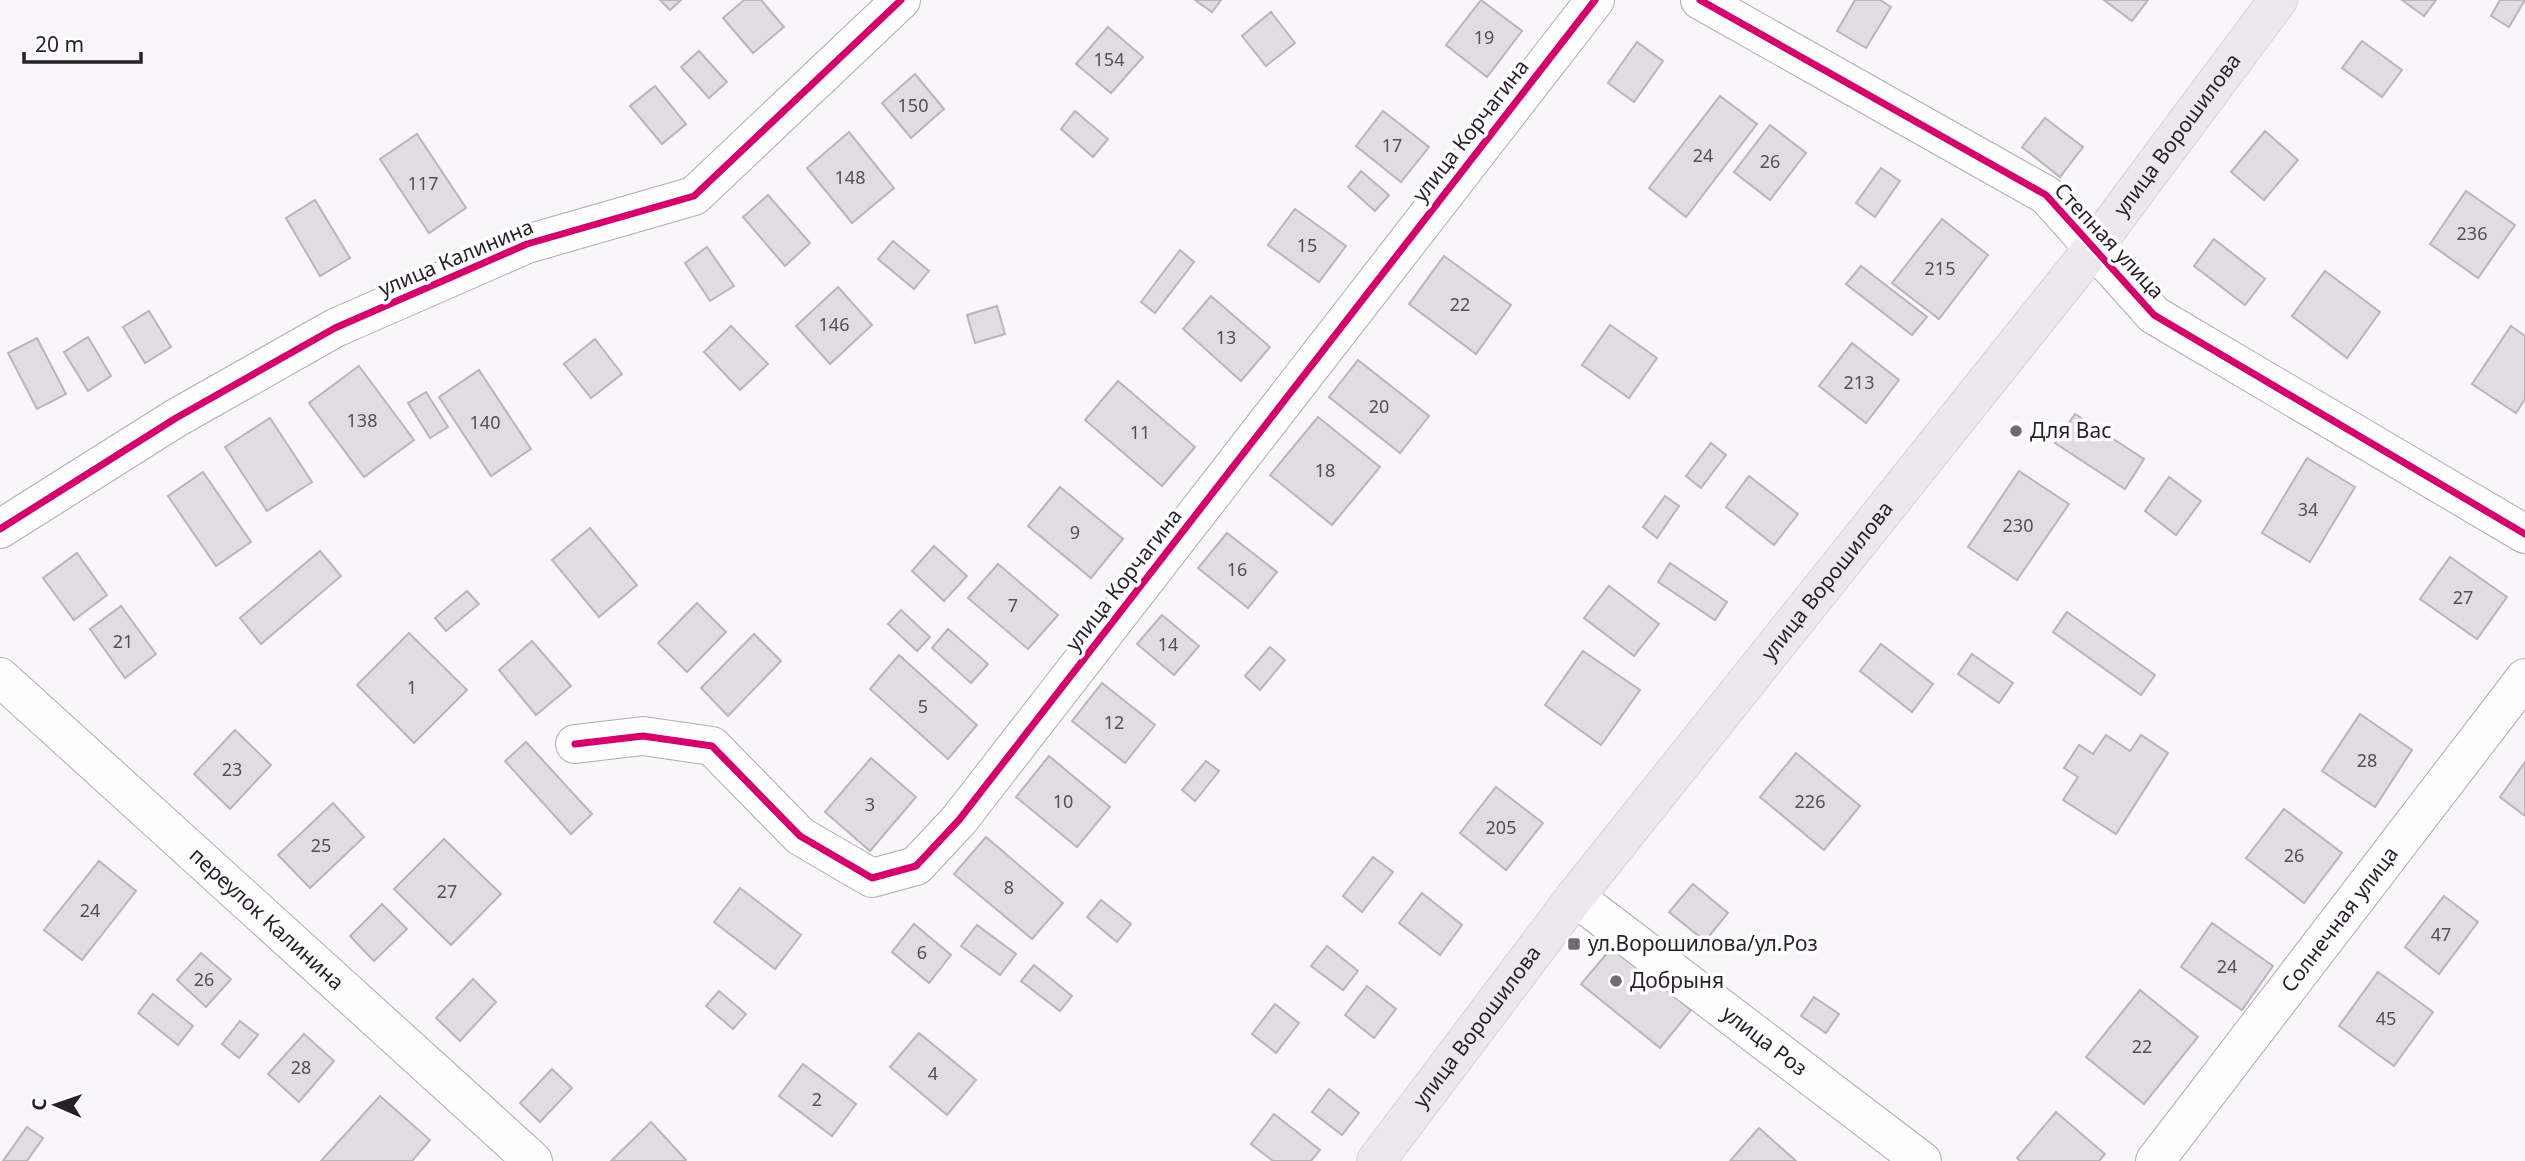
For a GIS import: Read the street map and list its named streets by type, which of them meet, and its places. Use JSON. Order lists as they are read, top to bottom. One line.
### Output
{"streets":{"main road":["улица Ворошилова"],"street":["улица Корчагина","Степная улица","улица Калинина","переулок Калинина","Солнечная улица","улица Роз"]},"crossings":[["улица Ворошилова","Степная улица"],["улица Ворошилова","улица Роз"]],"places":{"other":["Для Вас","Добрыня"],"transit":["ул.Ворошилова/ул.Роз"]},"house_numbers":["19","154","150","17","24","26","148","117","236","15","215","22","146","13","213","20","138","140","11","18","34","230","9","16","27","7","21","14","1","5","12","28","23","10","226","3","205","25","26","8","27","24","47","6","24","26","45","22","28","4","2"],"scale_bar":"20 m","north":"left"}
